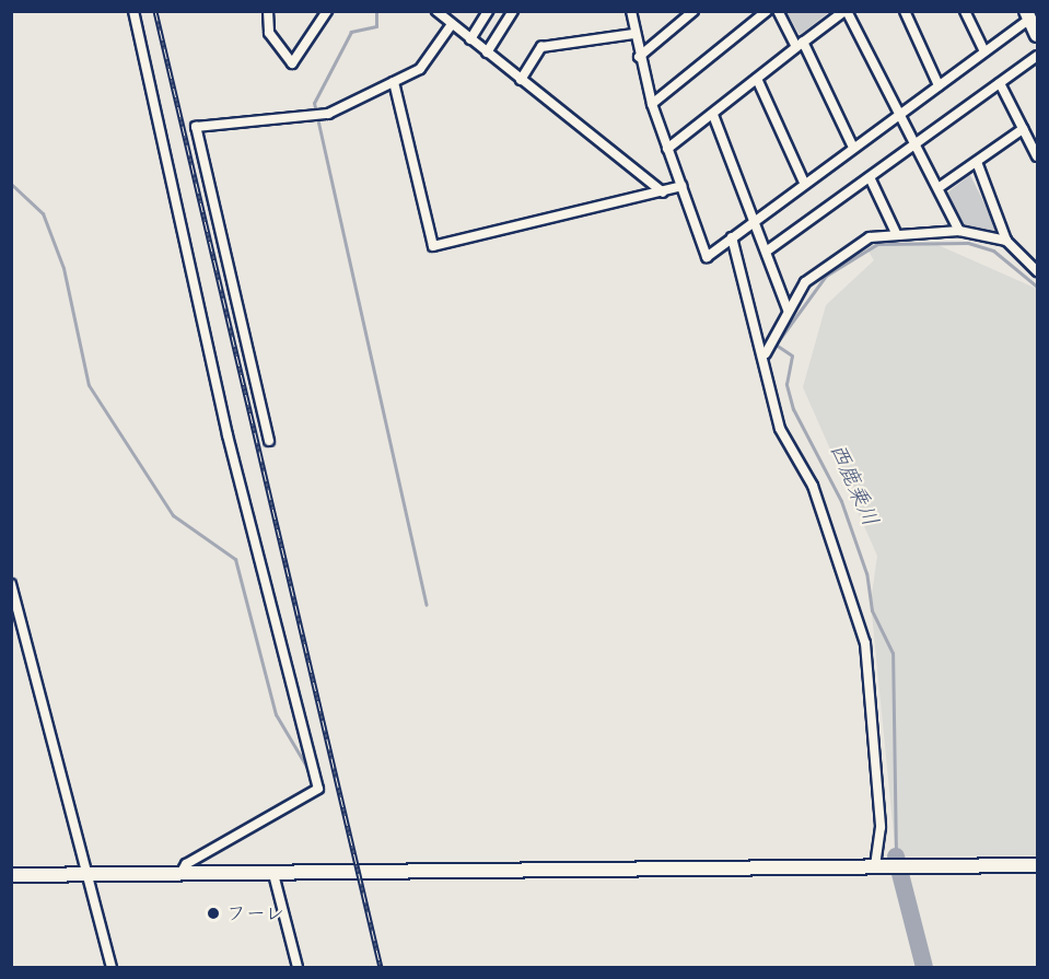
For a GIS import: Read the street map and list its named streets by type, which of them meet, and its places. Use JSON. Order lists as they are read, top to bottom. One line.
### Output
{"water":["西鹿乗川"],"places":["フーレ"]}
